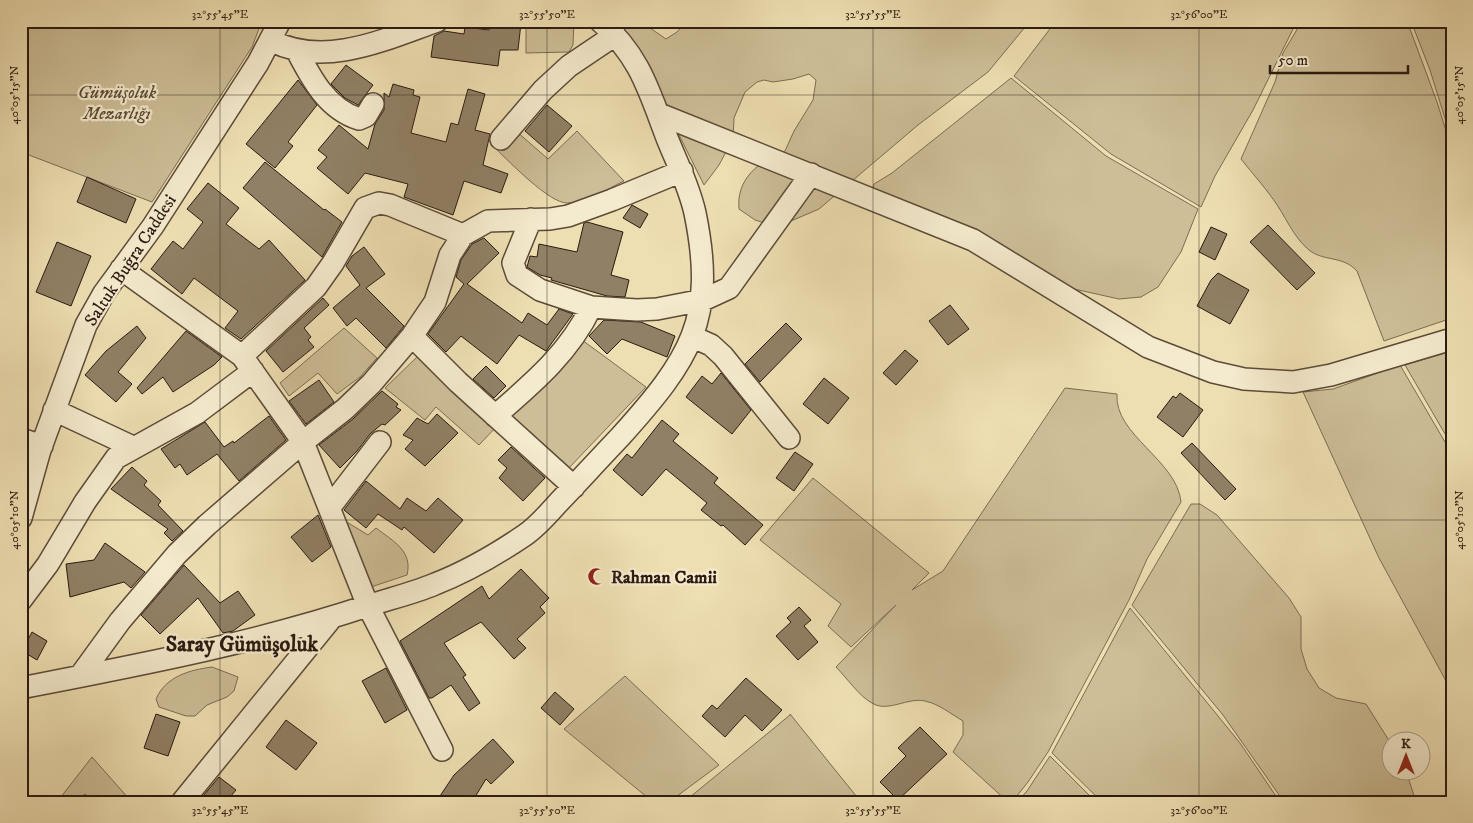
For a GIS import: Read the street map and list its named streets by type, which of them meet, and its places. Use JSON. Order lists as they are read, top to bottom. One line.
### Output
{"streets":{"street":["Saltuk Buğra Caddesi"]},"districts":["Saray Gümüşoluk"],"parks":["Gümüşoluk Mezarlığı"],"places":{"mosque":["Rahman Camii"]},"scale_bar":"50 m","north":"top","coordinates":["32°55'45\"E","32°55'50\"E","32°55'55\"E","32°56'00\"E","40°05'15\"N","40°05'10\"N"]}
